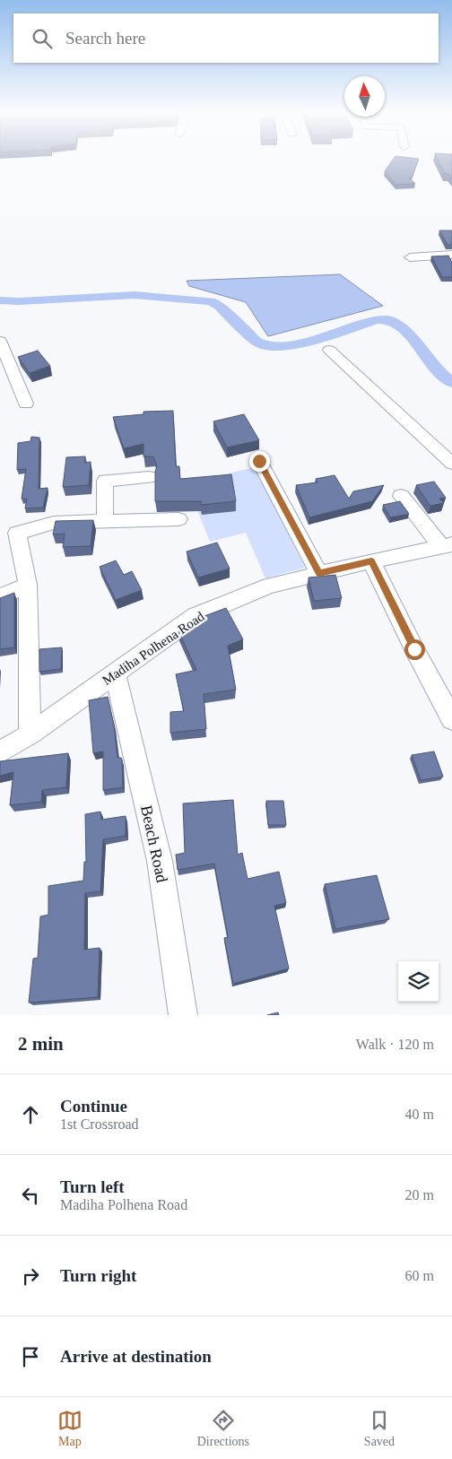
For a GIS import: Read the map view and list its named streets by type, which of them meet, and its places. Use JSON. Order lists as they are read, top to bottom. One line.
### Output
{"streets":{"street":["Madiha Polhena Road","Beach Road"]},"crossings":[["Madiha Polhena Road","Beach Road"]],"north":"top","page":{"search":"Search here","heading":["2 min","Walk · 120 m"],"list":[["Continue","1st Crossroad","40 m"],["Turn left","Madiha Polhena Road","20 m"],["Turn right","60 m"],"Arrive at destination"],"nav":["Map","Directions","Saved"]}}
